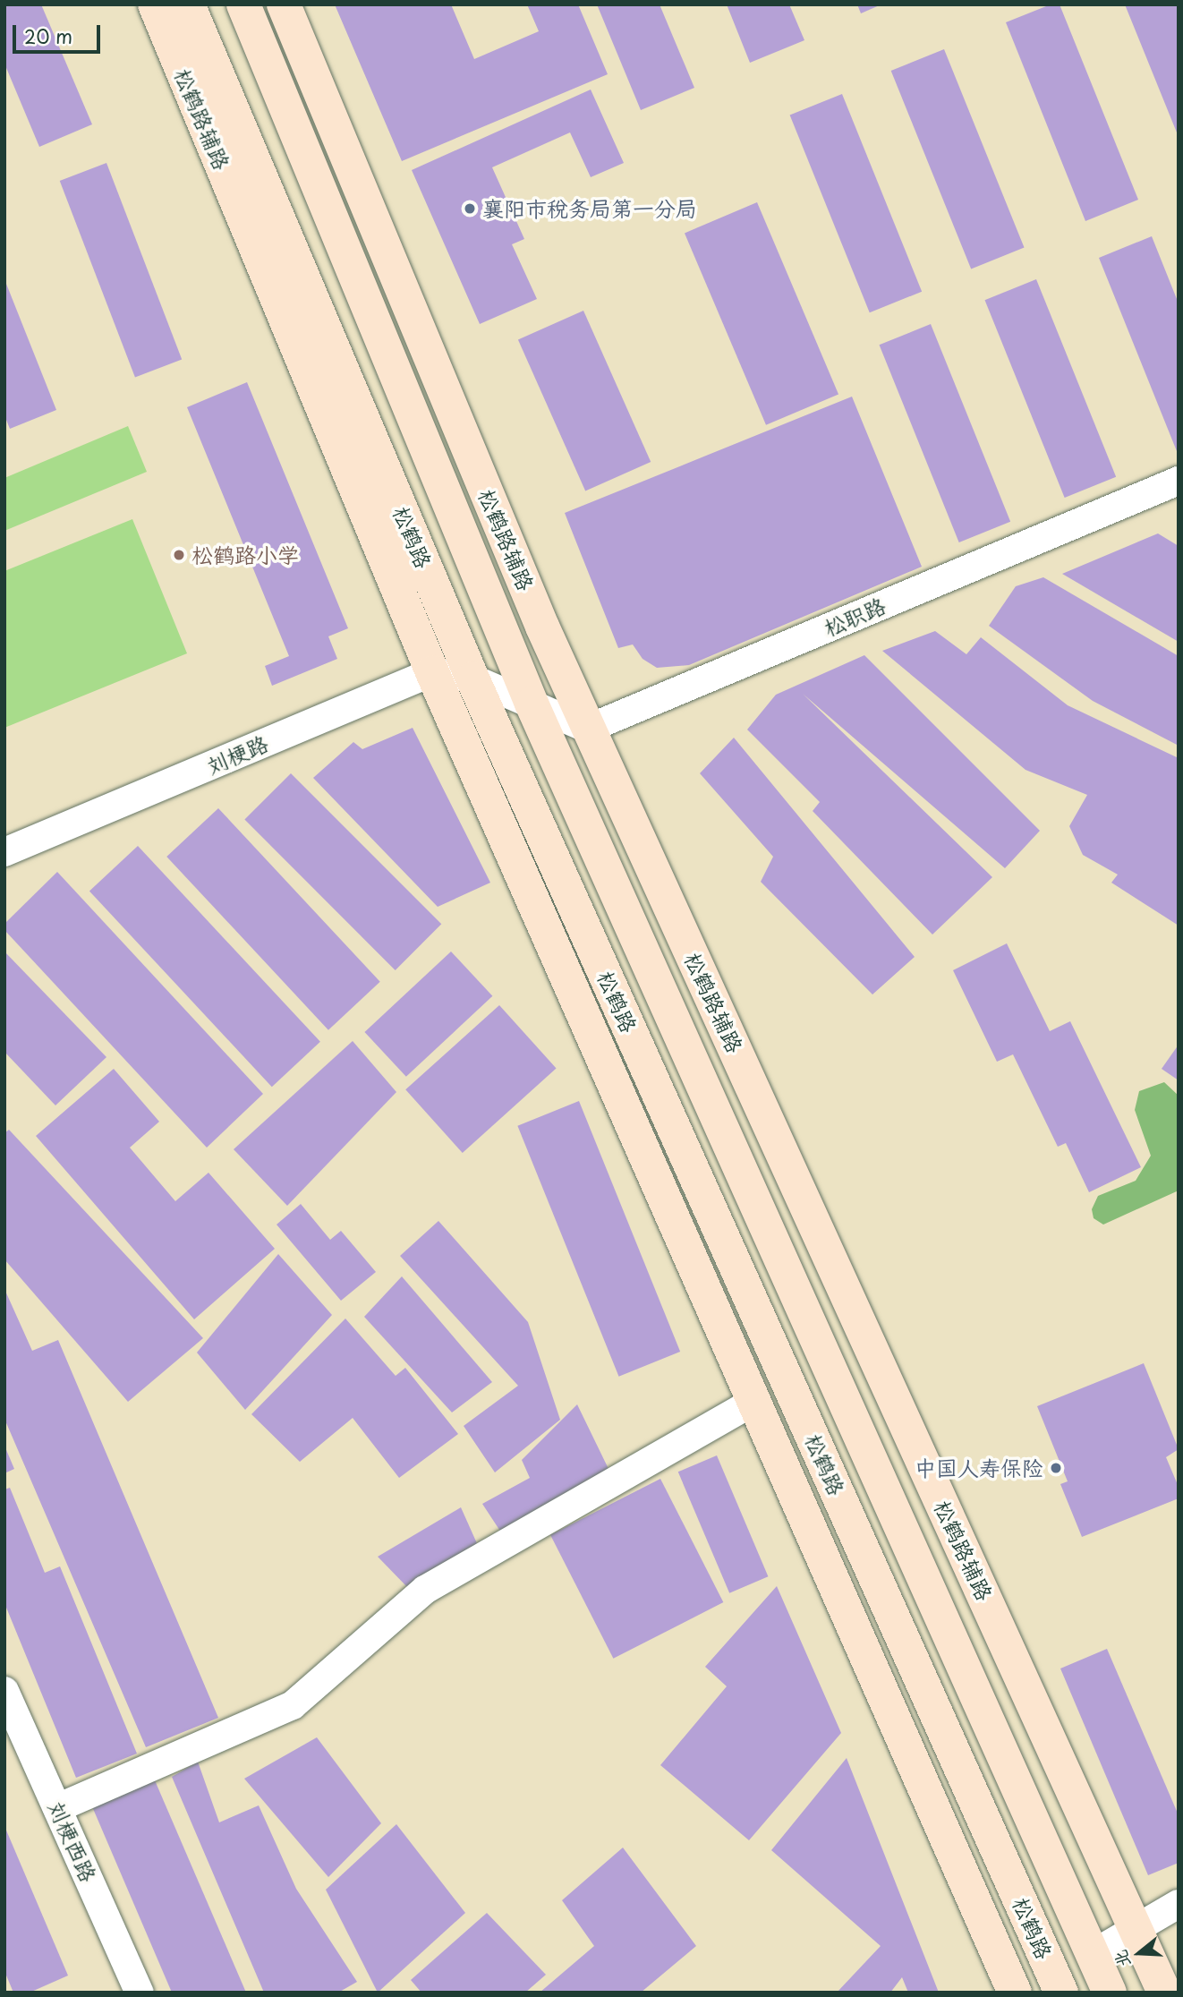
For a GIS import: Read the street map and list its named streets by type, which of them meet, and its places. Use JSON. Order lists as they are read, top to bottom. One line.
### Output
{"streets":{"street":["松鹤路辅路","松鹤路","松职路","刘梗路","刘梗西路"]},"crossings":[["松鹤路辅路","松鹤路"],["松鹤路辅路","松职路"],["松鹤路辅路","刘梗路"]],"places":["襄阳市税务局第一分局","松鹤路小学","中国人寿保险"],"scale_bar":"20 m","north":"left"}
